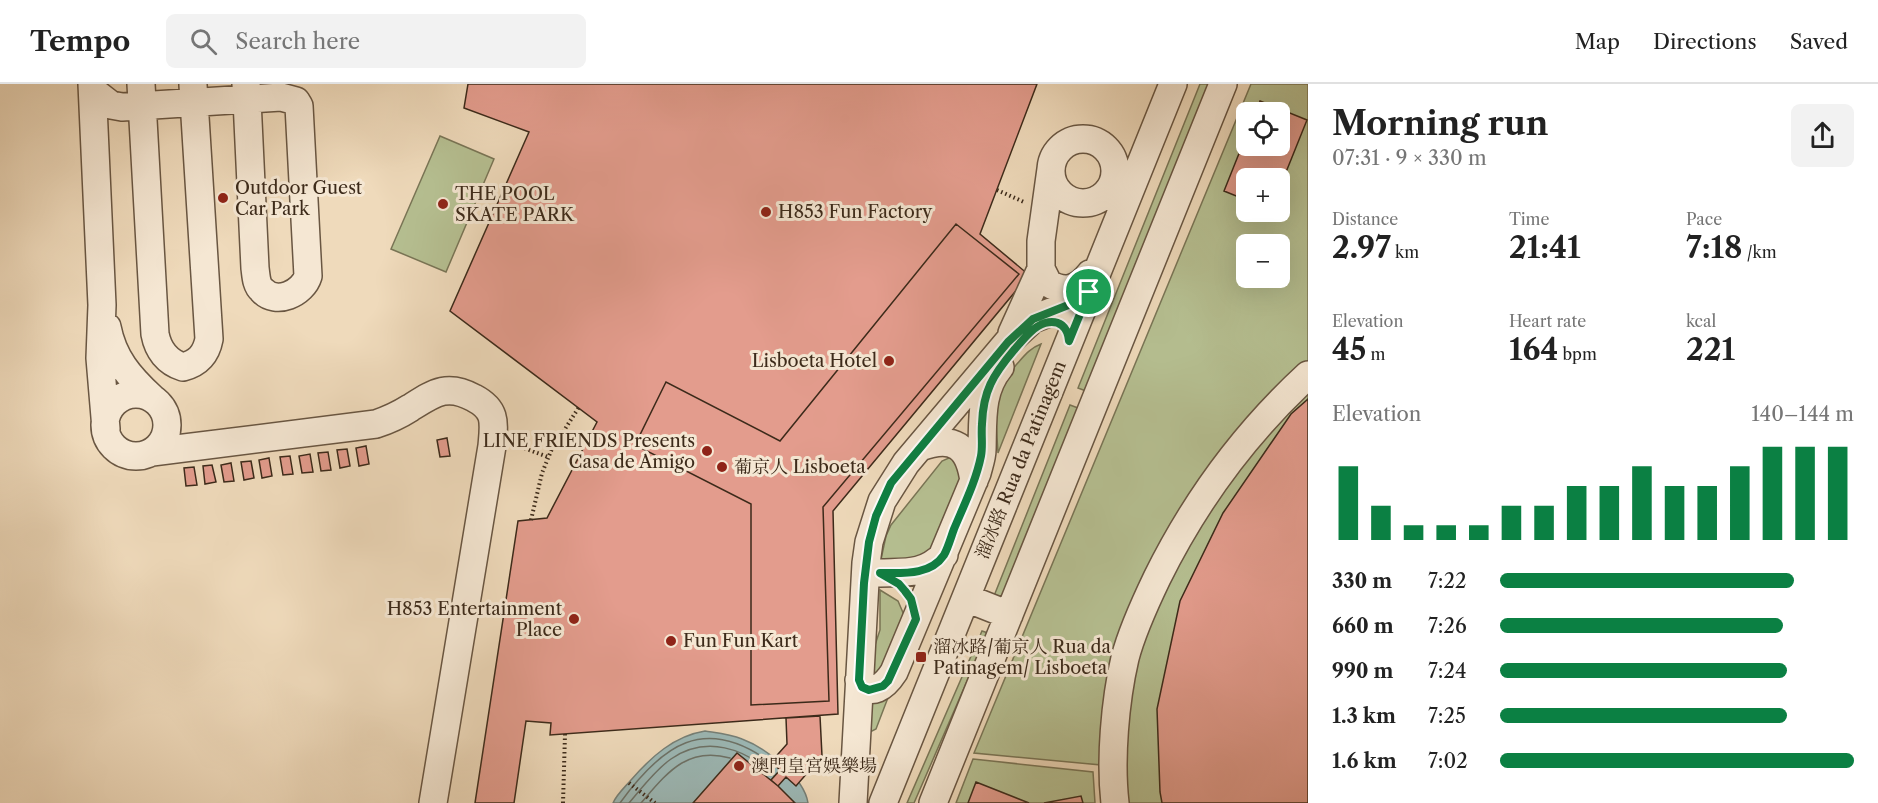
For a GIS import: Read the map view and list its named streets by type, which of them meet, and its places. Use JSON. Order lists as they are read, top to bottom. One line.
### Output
{"streets":{"street":["溜冰路 Rua da Patinagem"]},"places":{"other":["Outdoor Guest Car Park","THE POOL SKATE PARK","H853 Fun Factory","Lisboeta Hotel","LINE FRIENDS Presents Casa de Amigo","葡京人 Lisboeta","H853 Entertainment Place","Fun Fun Kart","澳門皇宮娛樂場"],"transit":["溜冰路/葡京人 Rua da Patinagem/ Lisboeta"]},"page":{"header":"Tempo","search":"Search here","nav":["Map","Directions","Saved"],"heading":["Morning run","07:31 · 9 × 330 m"],"map_buttons":["+","−"],"stats":[["Distance","2.97 km"],["Time","21:41"],["Pace","7:18 /km"],["Elevation","45 m"],["Heart rate","164 bpm"],["kcal","221"]],"chart":["Elevation","140–144 m"],"list":[{"name":"330 m","note":"7:22"},{"name":"660 m","note":"7:26"},{"name":"990 m","note":"7:24"},{"name":"1.3 km","note":"7:25"},{"name":"1.6 km","note":"7:02"}]}}
